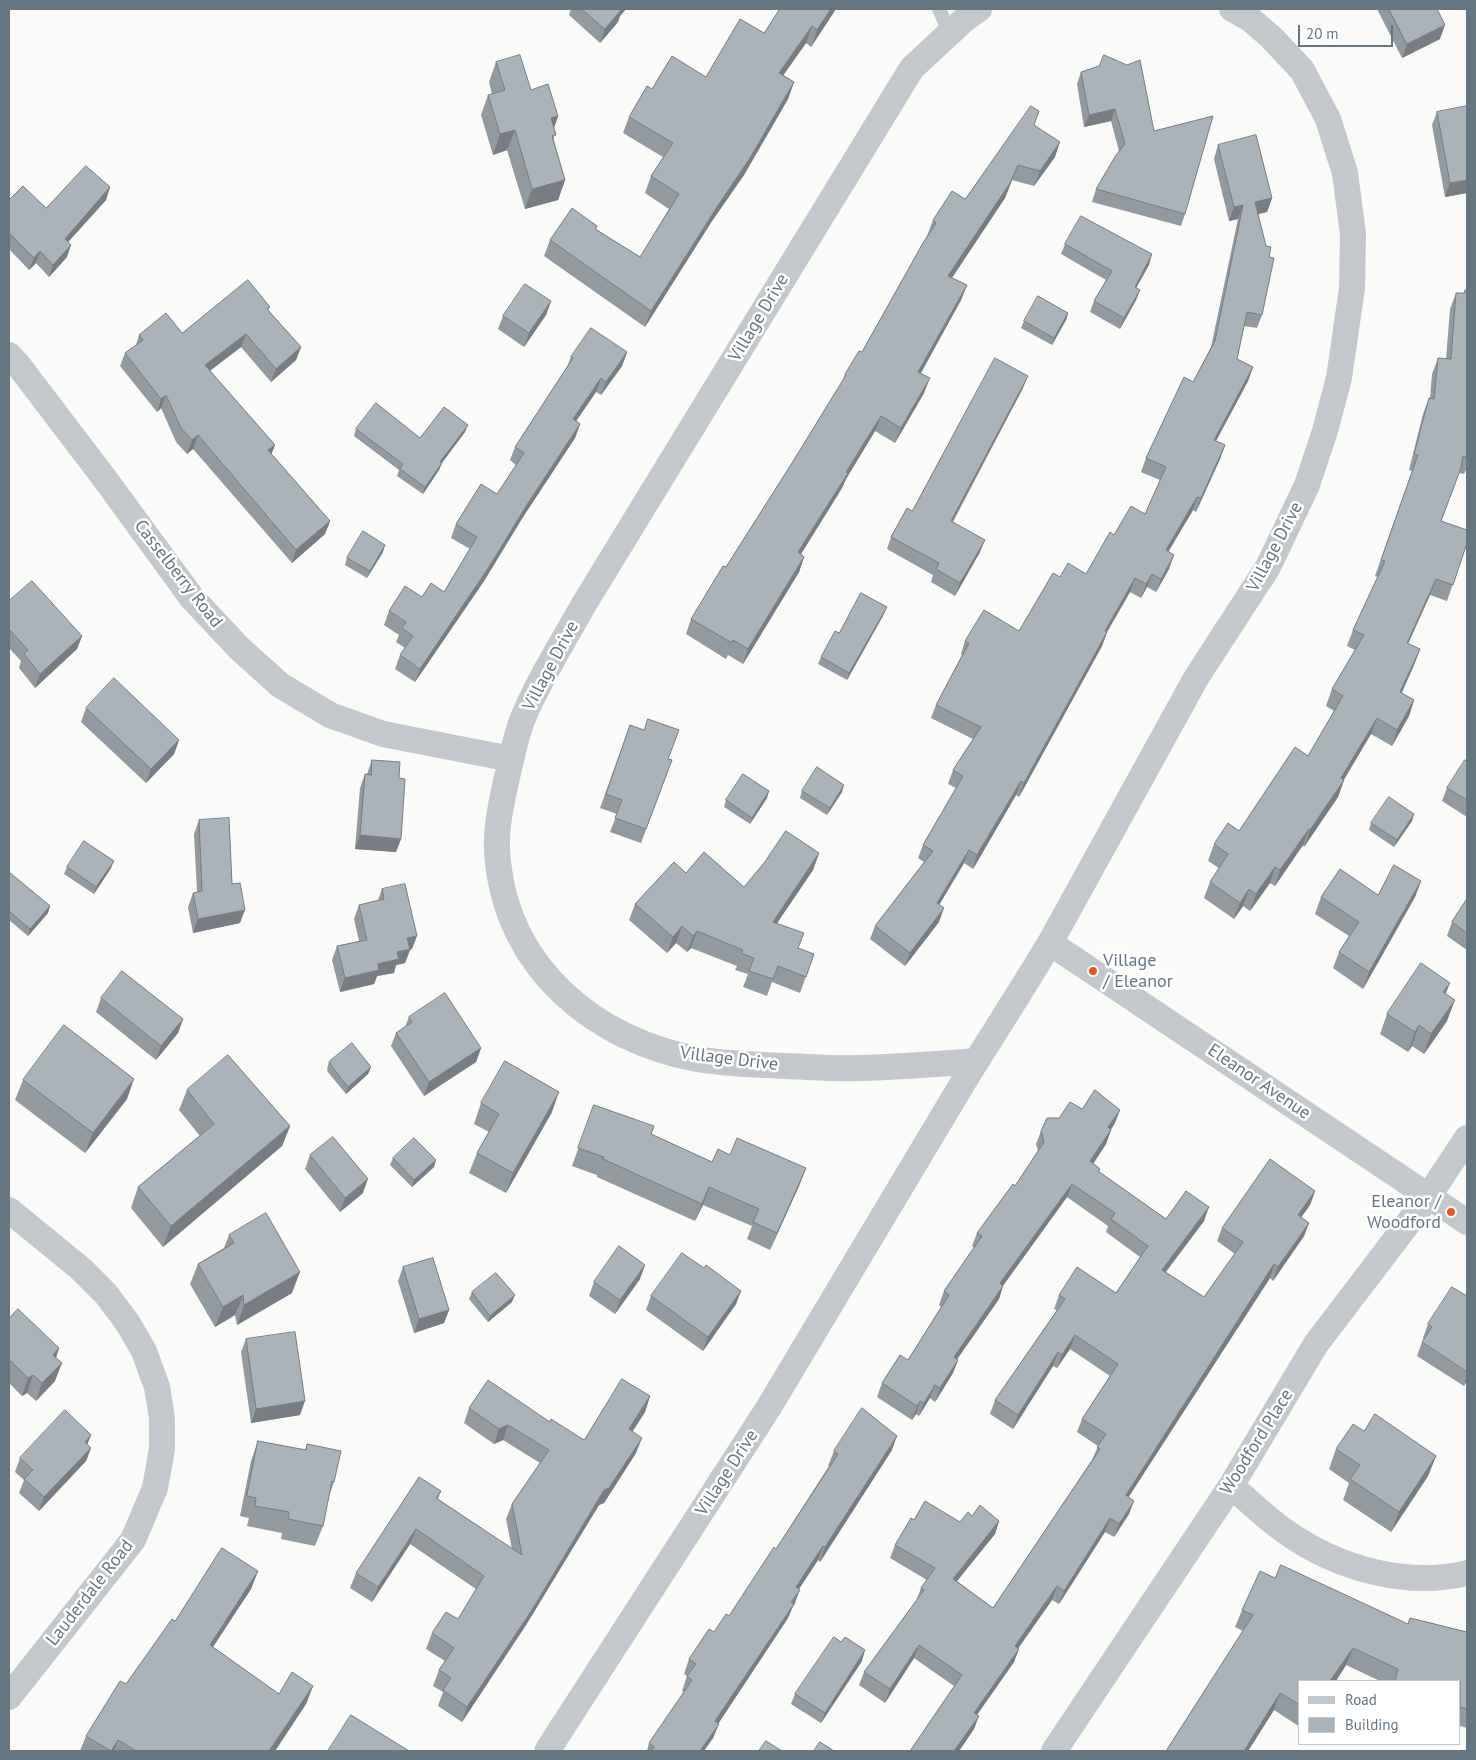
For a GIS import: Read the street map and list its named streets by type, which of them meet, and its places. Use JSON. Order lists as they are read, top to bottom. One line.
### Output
{"streets":{"street":["Village Drive","Casselberry Road","Eleanor Avenue","Woodford Place","Lauderdale Road"]},"crossings":[["Village Drive","Casselberry Road"],["Village Drive","Eleanor Avenue"],["Eleanor Avenue","Woodford Place"]],"places":["Village / Eleanor","Eleanor / Woodford"],"legend":["Road","Building"],"scale_bar":"20 m"}
